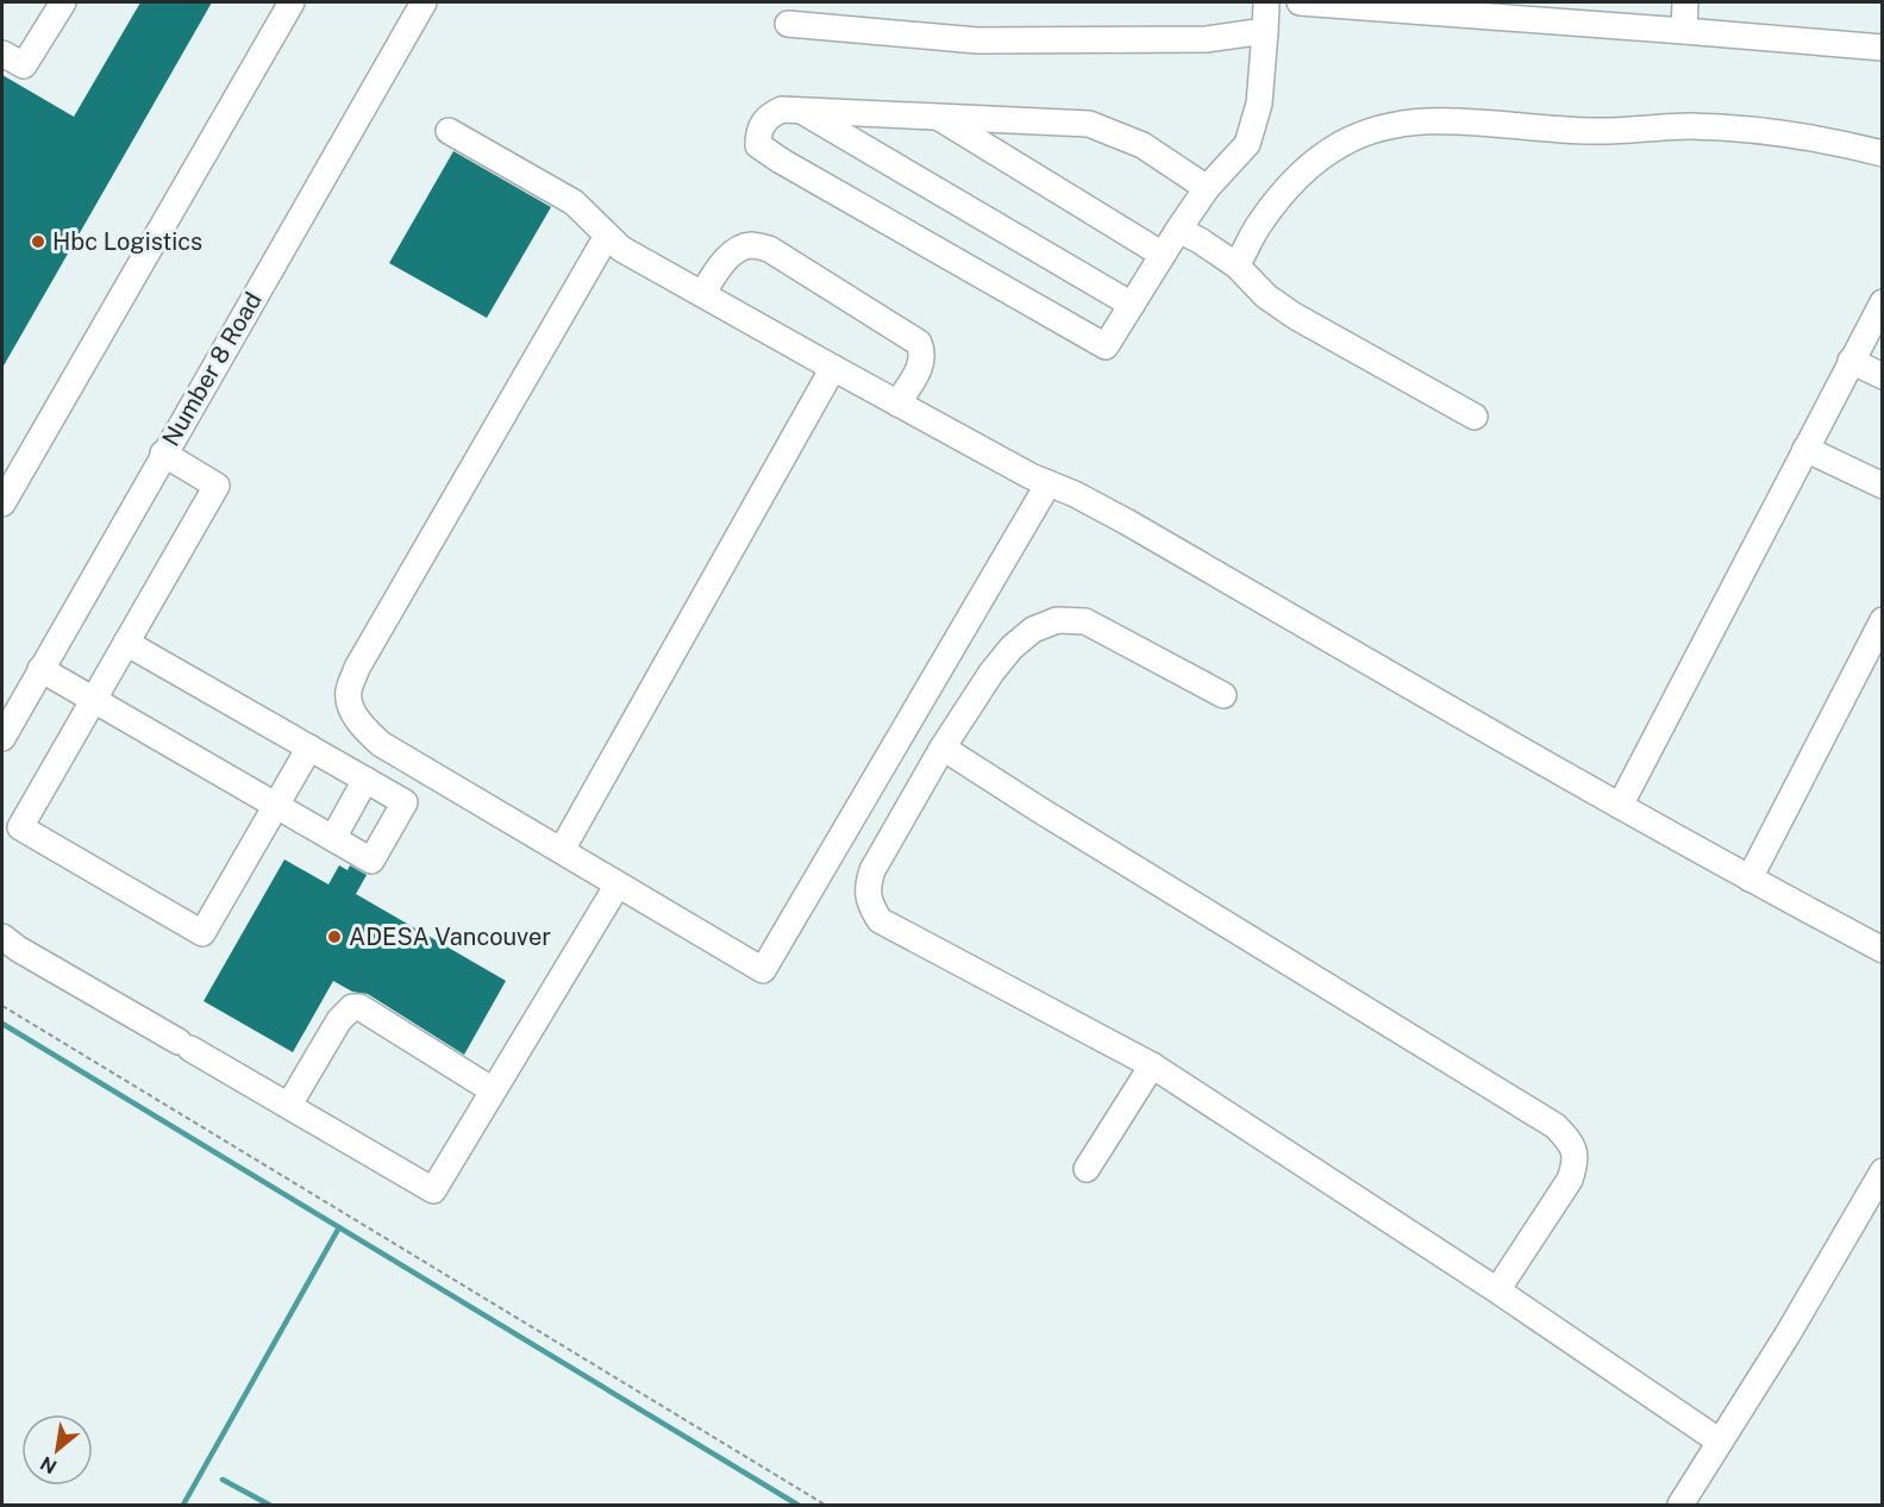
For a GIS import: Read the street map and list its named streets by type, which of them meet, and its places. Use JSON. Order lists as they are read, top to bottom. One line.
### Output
{"streets":{"street":["Number 8 Road"]},"places":["Hbc Logistics","ADESA Vancouver"],"north":"bottom left"}
